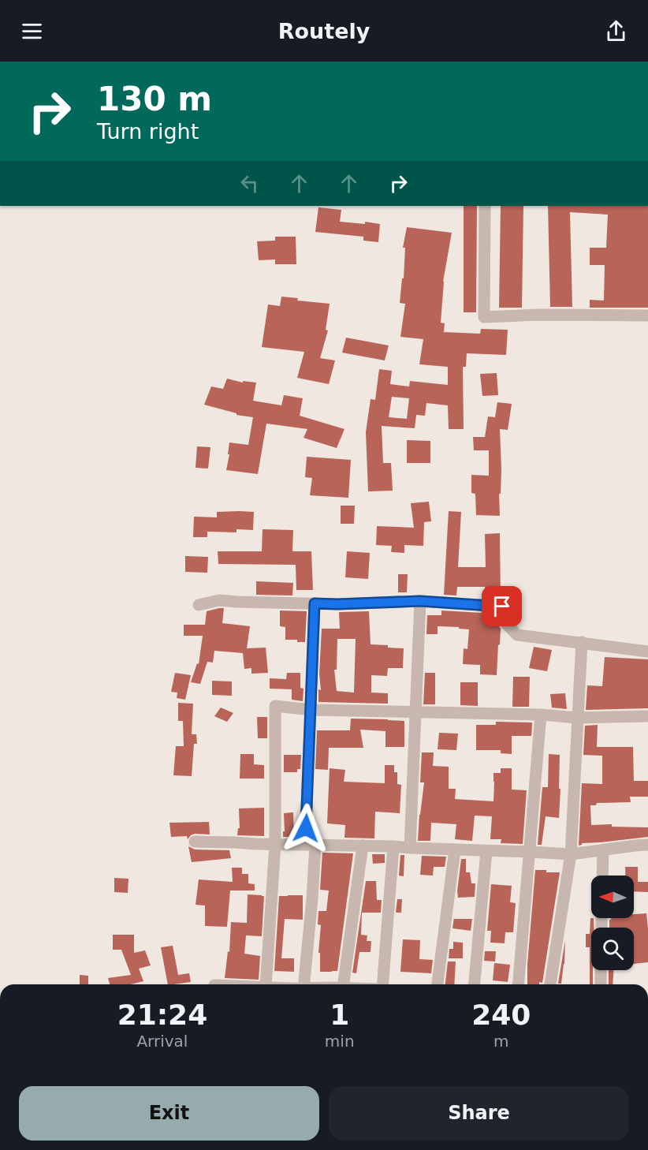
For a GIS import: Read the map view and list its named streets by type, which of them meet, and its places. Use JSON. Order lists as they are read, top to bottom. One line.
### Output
{"north":"left","page":{"header":"Routely","turn":["130 m","Turn right"],"eta":["21:24","Arrival","1","min","240","m"],"buttons":["Exit","Share"]}}
